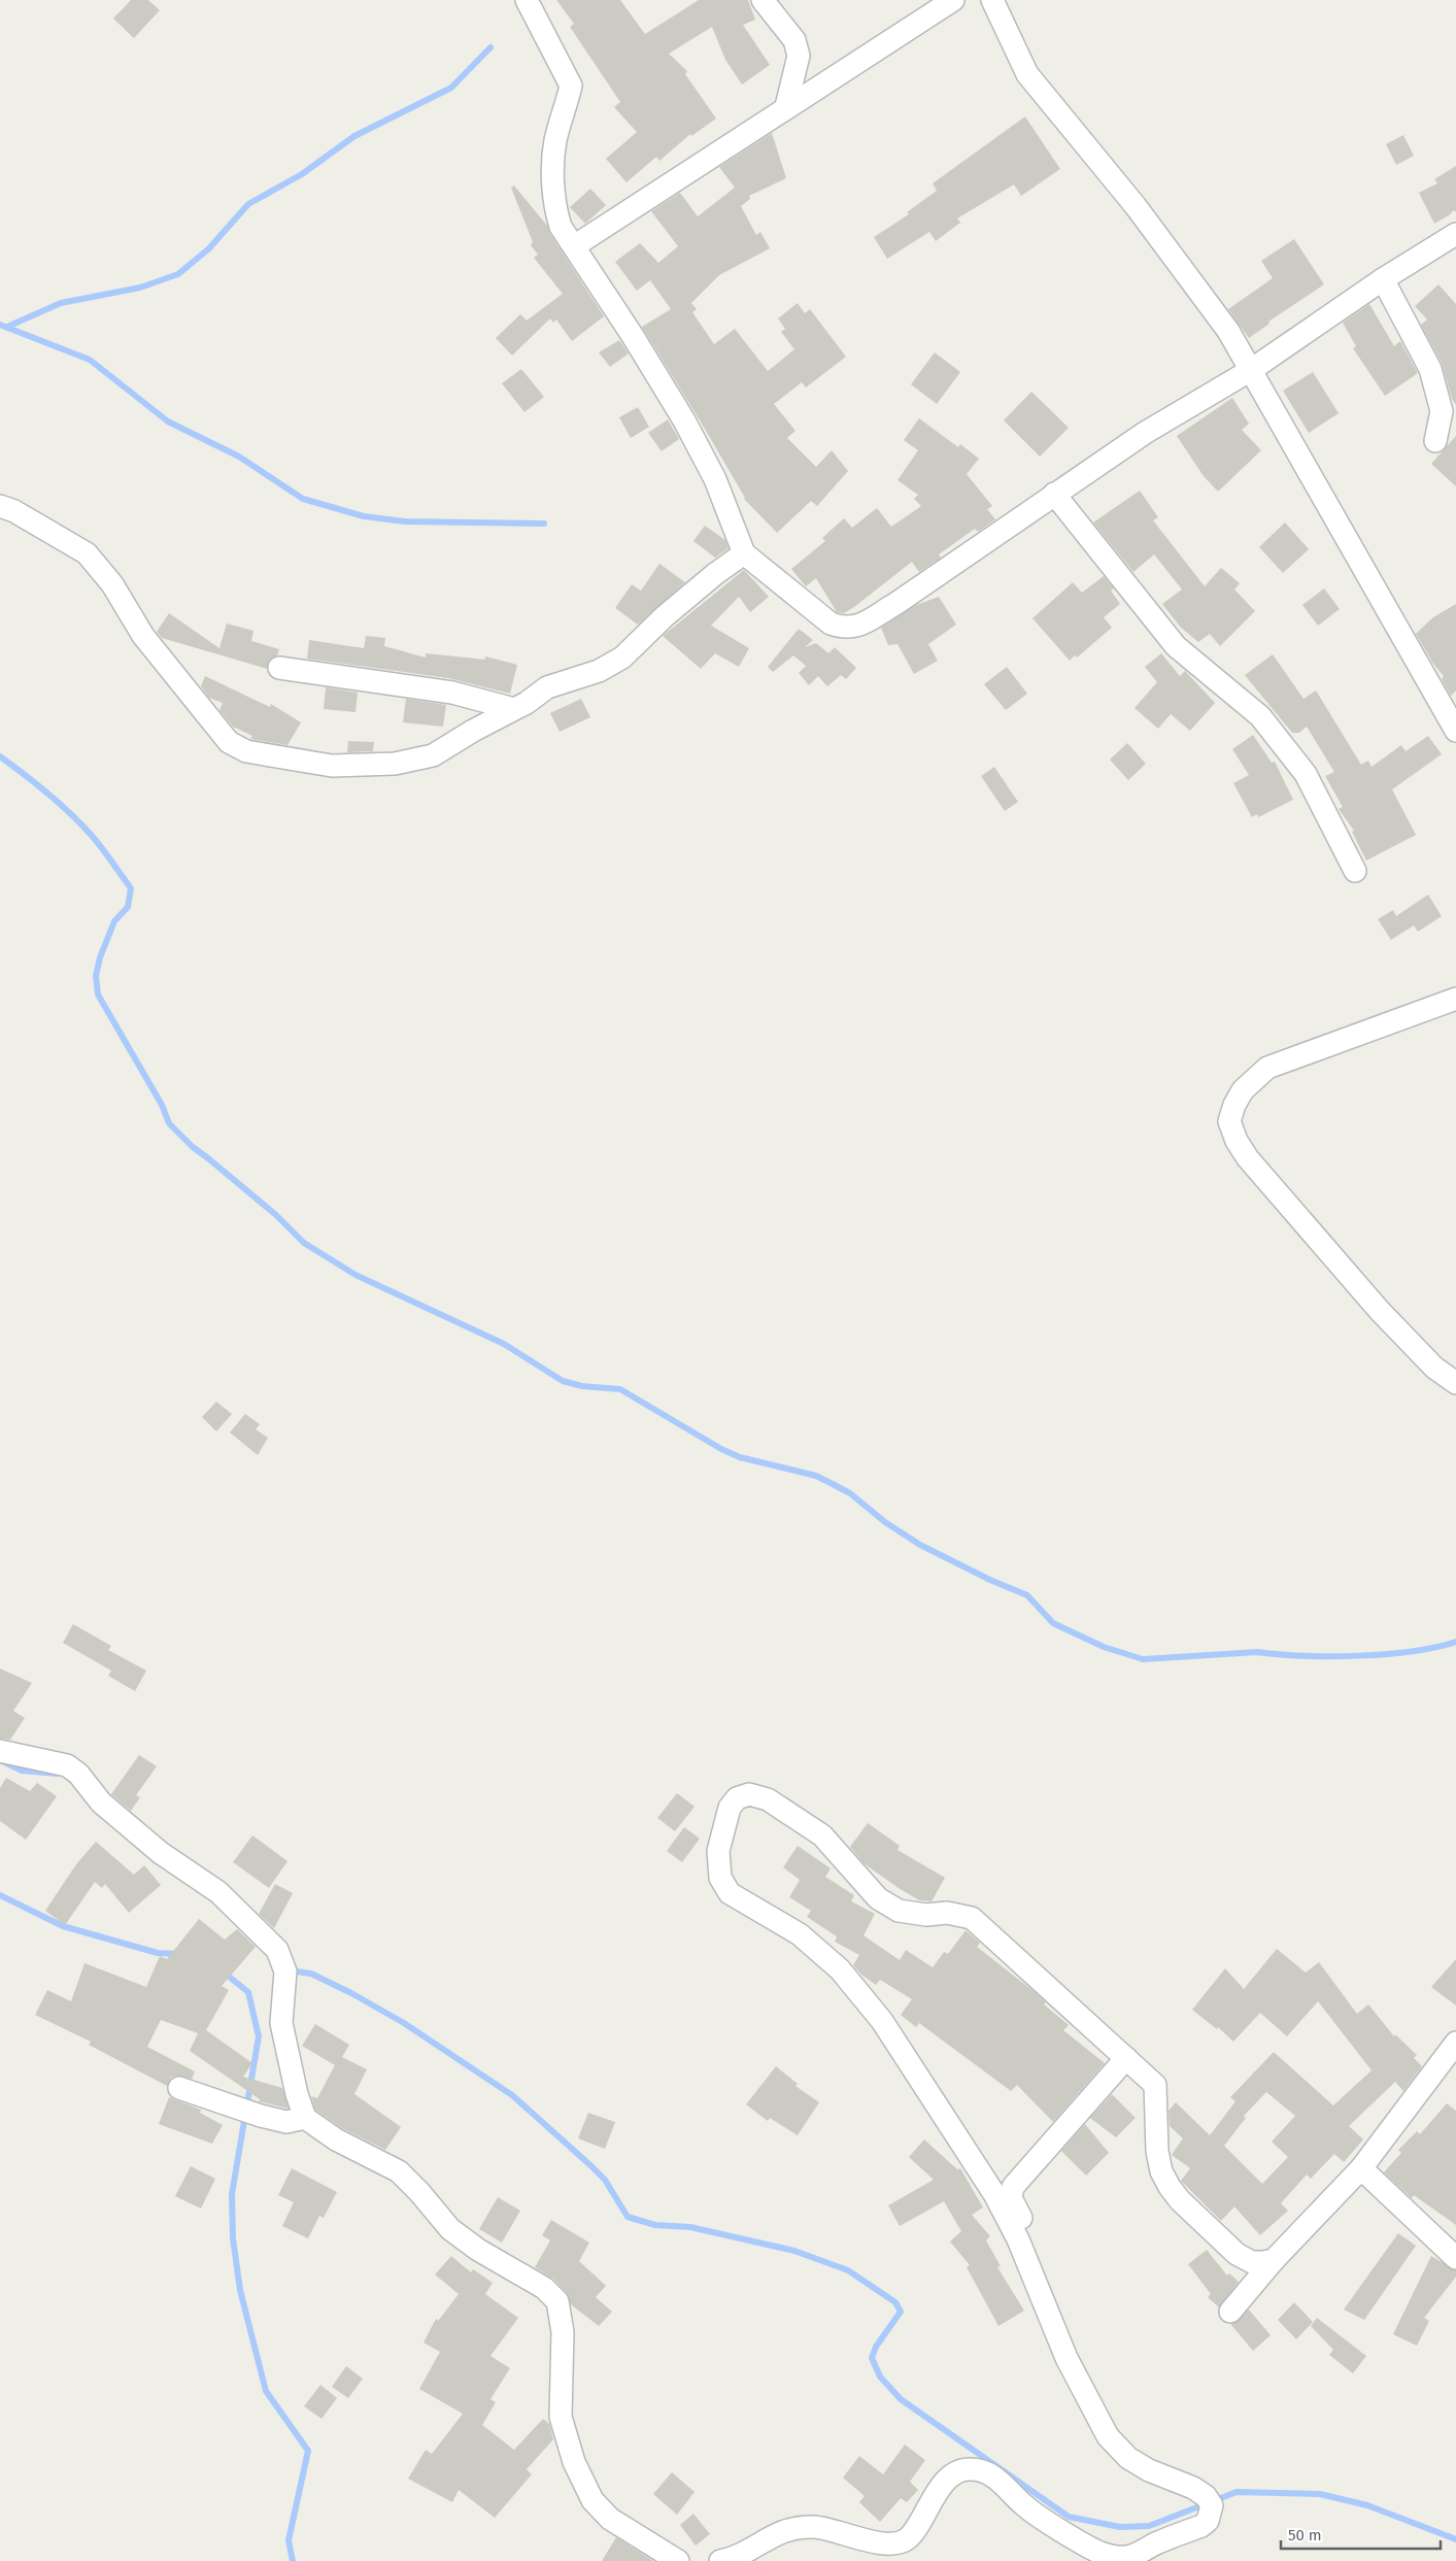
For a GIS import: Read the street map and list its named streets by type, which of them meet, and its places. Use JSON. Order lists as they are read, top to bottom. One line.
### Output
{"scale_bar":"50 m"}
